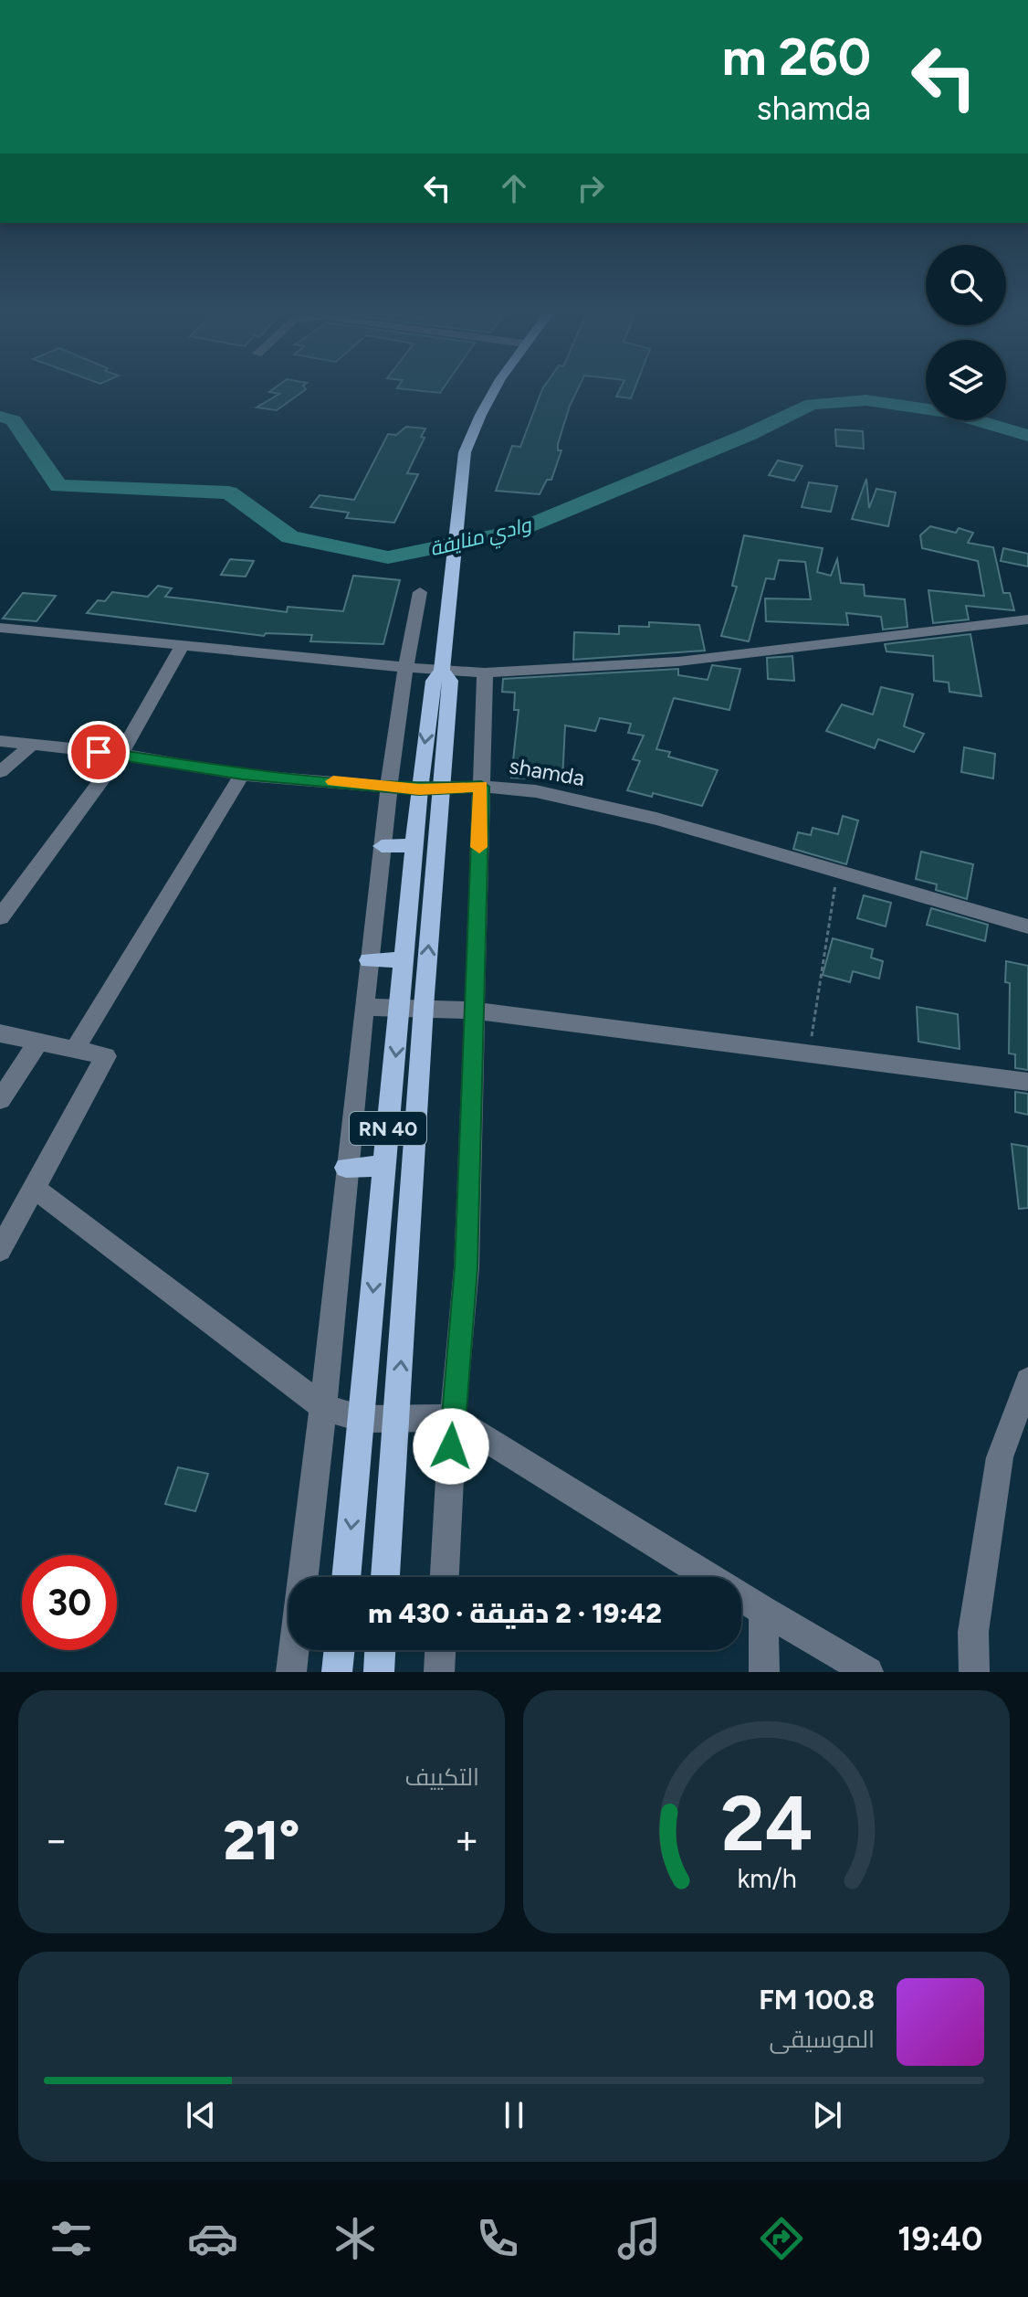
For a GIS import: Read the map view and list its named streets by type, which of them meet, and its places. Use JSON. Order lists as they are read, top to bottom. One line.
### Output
{"streets":{"main road":["RN 40"],"street":["shamda"]},"crossings":[["shamda","RN 40"]],"water":["وادي منايفة"],"page":{"turn":["260 m","shamda"],"limit":"30","trip":"19:42 · 2 دقيقة · 430 m","tile":"التكييف","heat":["−","21°","+"],"song":["100.8 FM","الموسيقى"],"tabs":"19:40","gauge":["24","km/h"]}}
